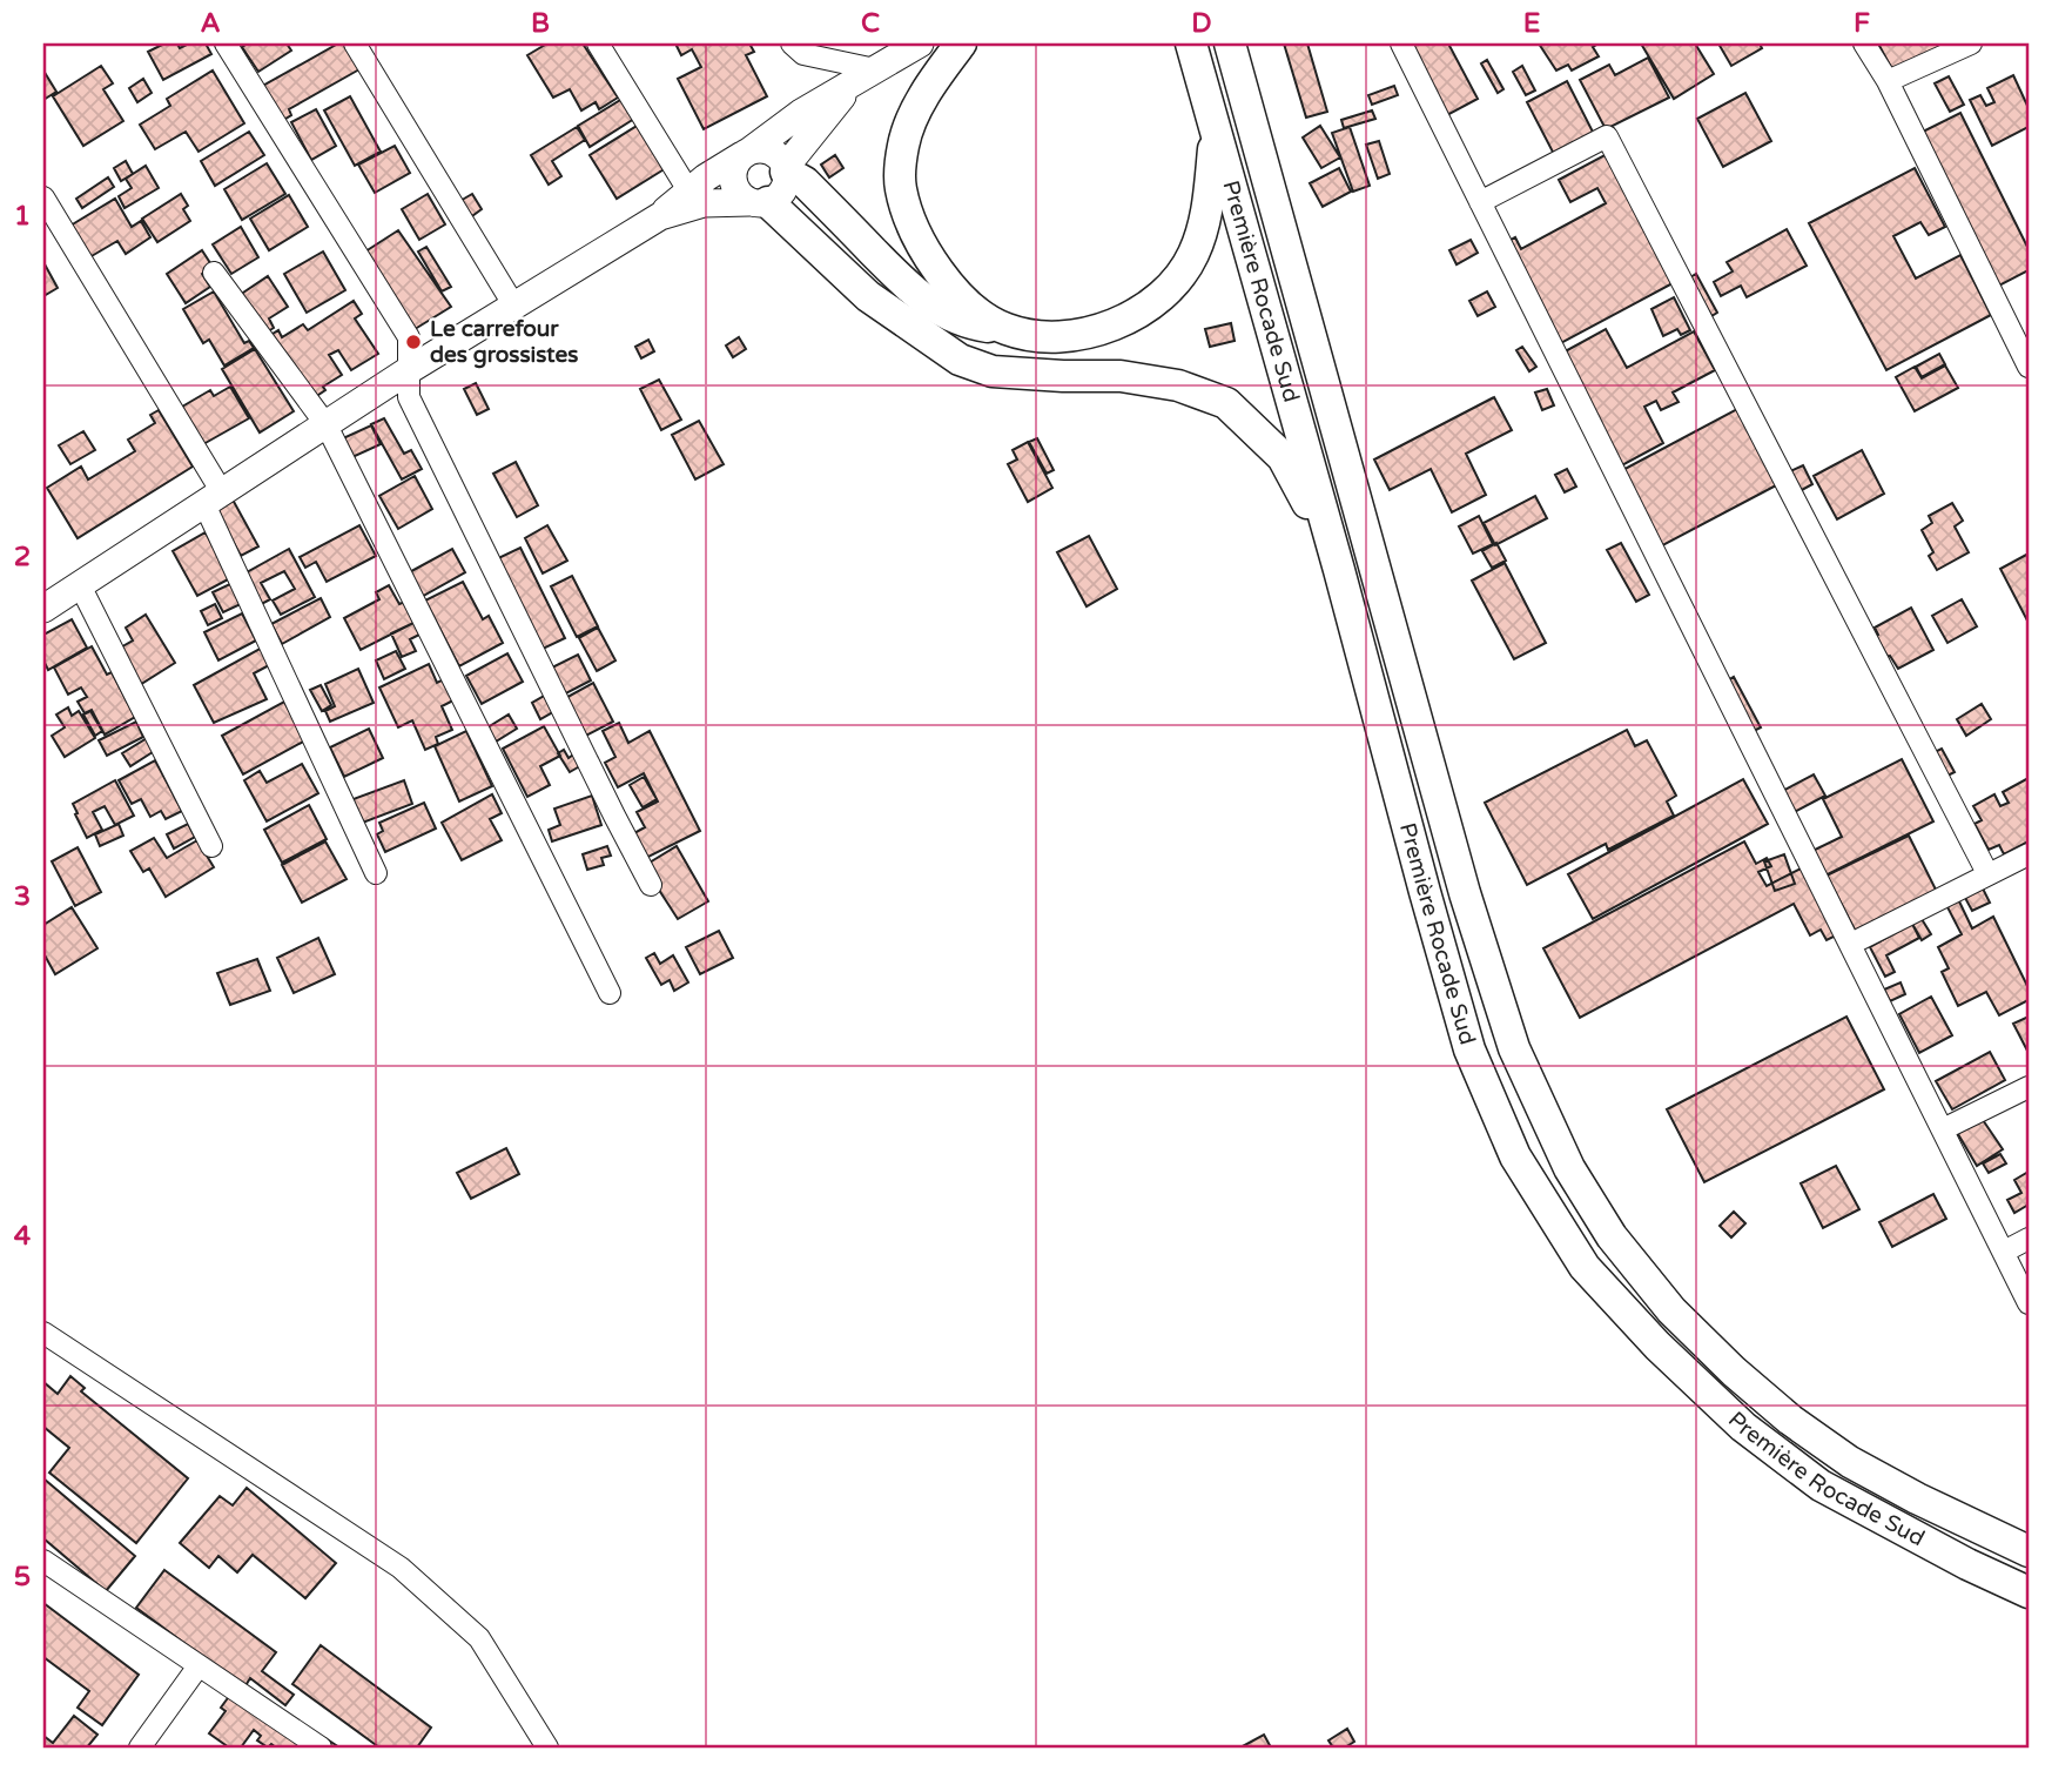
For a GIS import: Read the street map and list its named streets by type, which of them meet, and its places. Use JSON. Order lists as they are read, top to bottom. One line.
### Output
{"streets":{"highway":["Première Rocade Sud"]},"places":["Le carrefour des grossistes"],"grid":{"columns":["A","B","C","D","E","F"],"rows":["1","2","3","4","5"]}}
